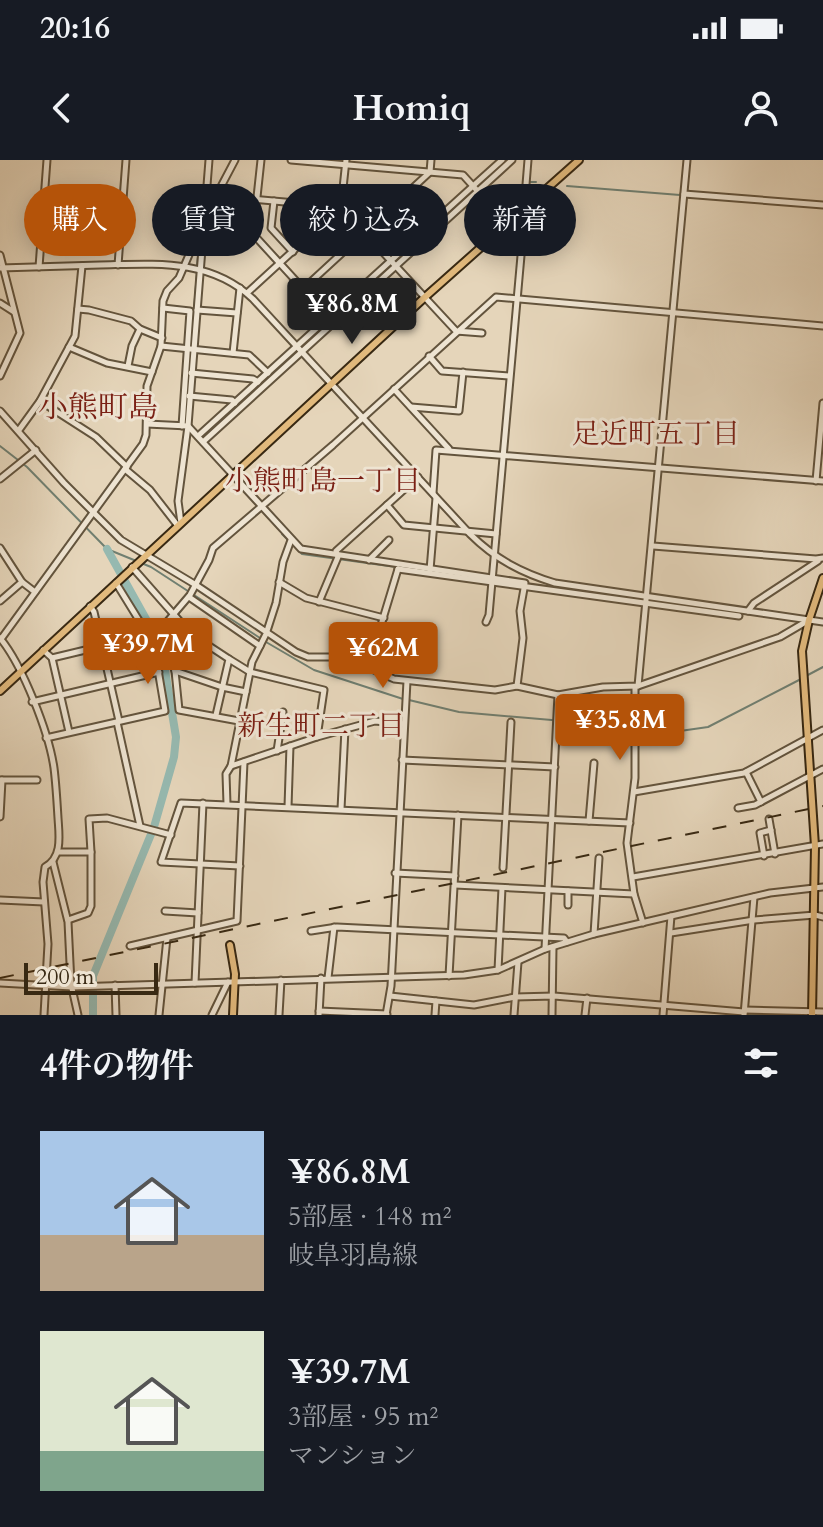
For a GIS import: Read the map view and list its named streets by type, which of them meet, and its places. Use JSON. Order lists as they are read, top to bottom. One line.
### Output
{"districts":["小熊町島","足近町五丁目","小熊町島一丁目","新生町二丁目"],"scale_bar":"200 m","page":{"status":"20:16","header":"Homiq","chip":["購入","賃貸","絞り込み","新着"],"price":["¥86.8M","¥39.7M","¥62M","¥35.8M"],"scale":"200 m","heading":"4件の物件","list":[{"name":"¥86.8M","note":"5部屋 · 148 m² · 岐阜羽島線"},{"name":"¥39.7M","note":"3部屋 · 95 m² · マンション"}]}}
